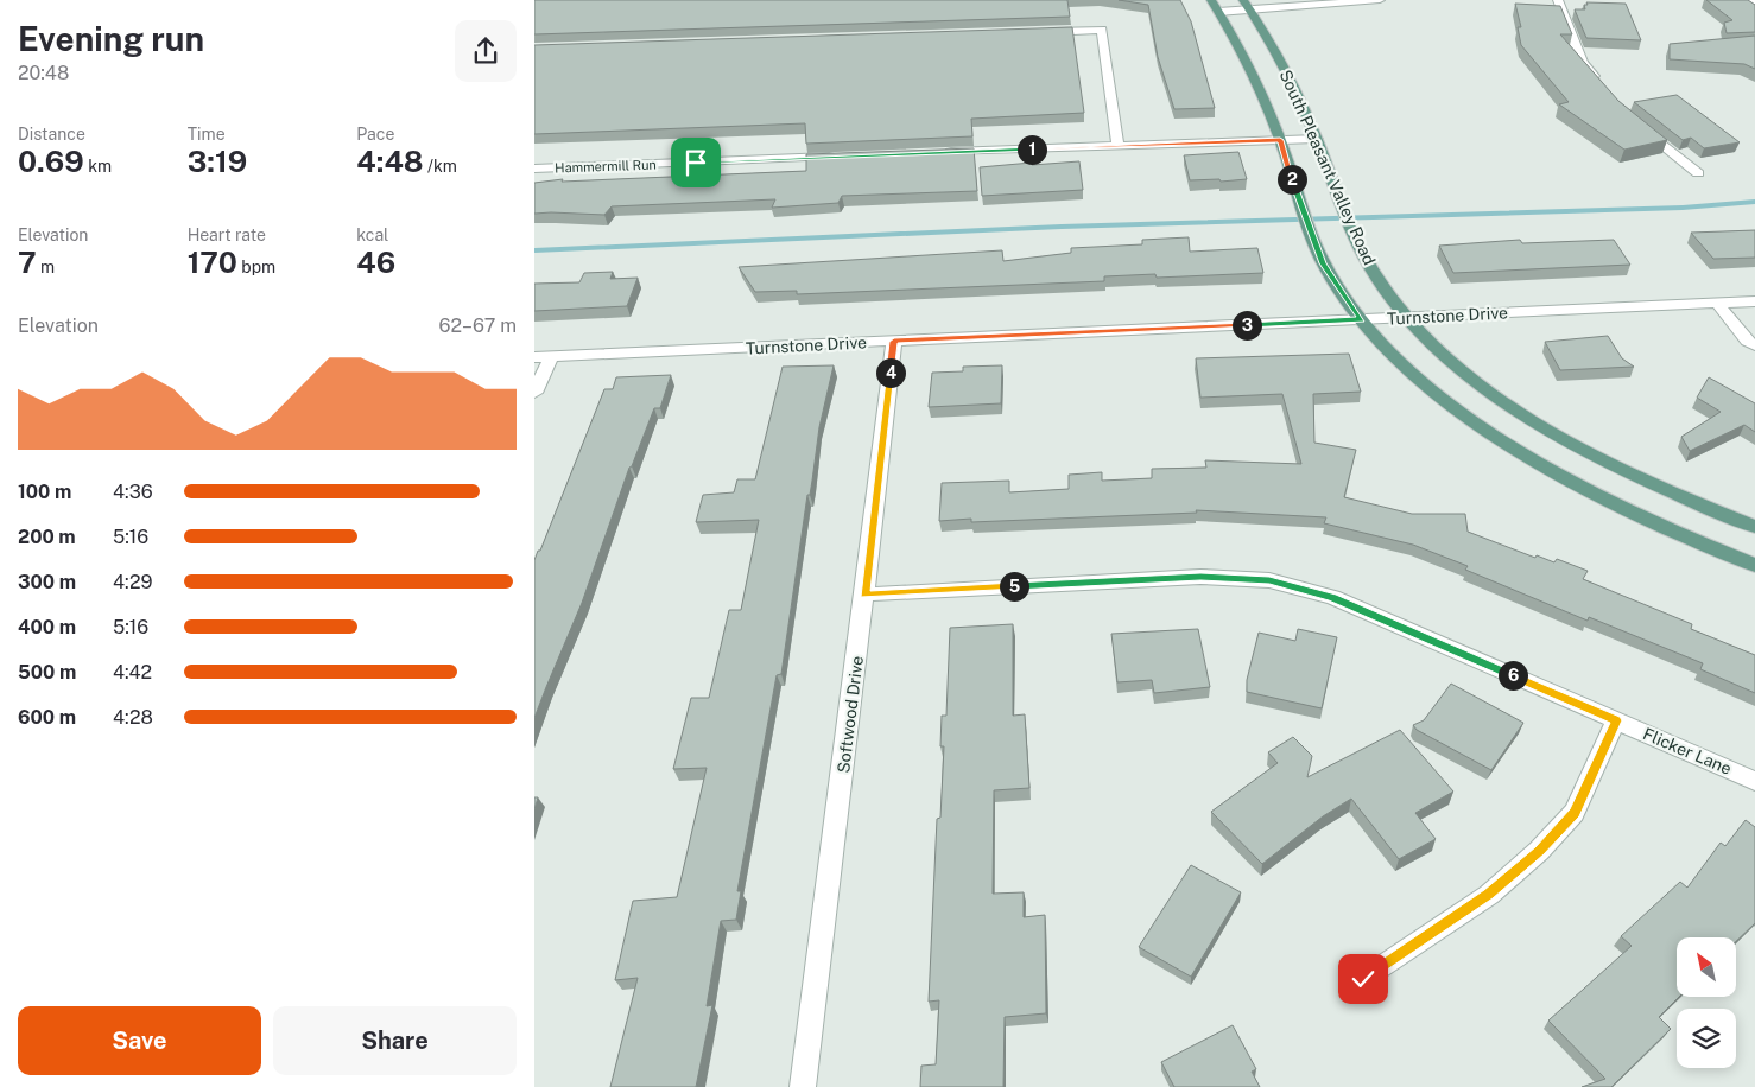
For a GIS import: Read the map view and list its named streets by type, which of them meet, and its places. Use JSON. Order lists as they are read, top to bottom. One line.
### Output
{"streets":{"main road":["South Pleasant Valley Road"],"street":["Hammermill Run","Turnstone Drive","Softwood Drive","Flicker Lane"]},"crossings":[["South Pleasant Valley Road","Turnstone Drive"],["Turnstone Drive","Softwood Drive"],["Softwood Drive","Flicker Lane"]],"north":"top left","page":{"heading":["Evening run","20:48"],"stats":[["Distance","0.69 km"],["Time","3:19"],["Pace","4:48 /km"],["Elevation","7 m"],["Heart rate","170 bpm"],["kcal","46"]],"pins":["1","2","3","4","5","6"],"chart":["Elevation","62–67 m"],"list":[{"name":"100 m","note":"4:36"},{"name":"200 m","note":"5:16"},{"name":"300 m","note":"4:29"},{"name":"400 m","note":"5:16"},{"name":"500 m","note":"4:42"},{"name":"600 m","note":"4:28"}],"buttons":["Save","Share"]}}
